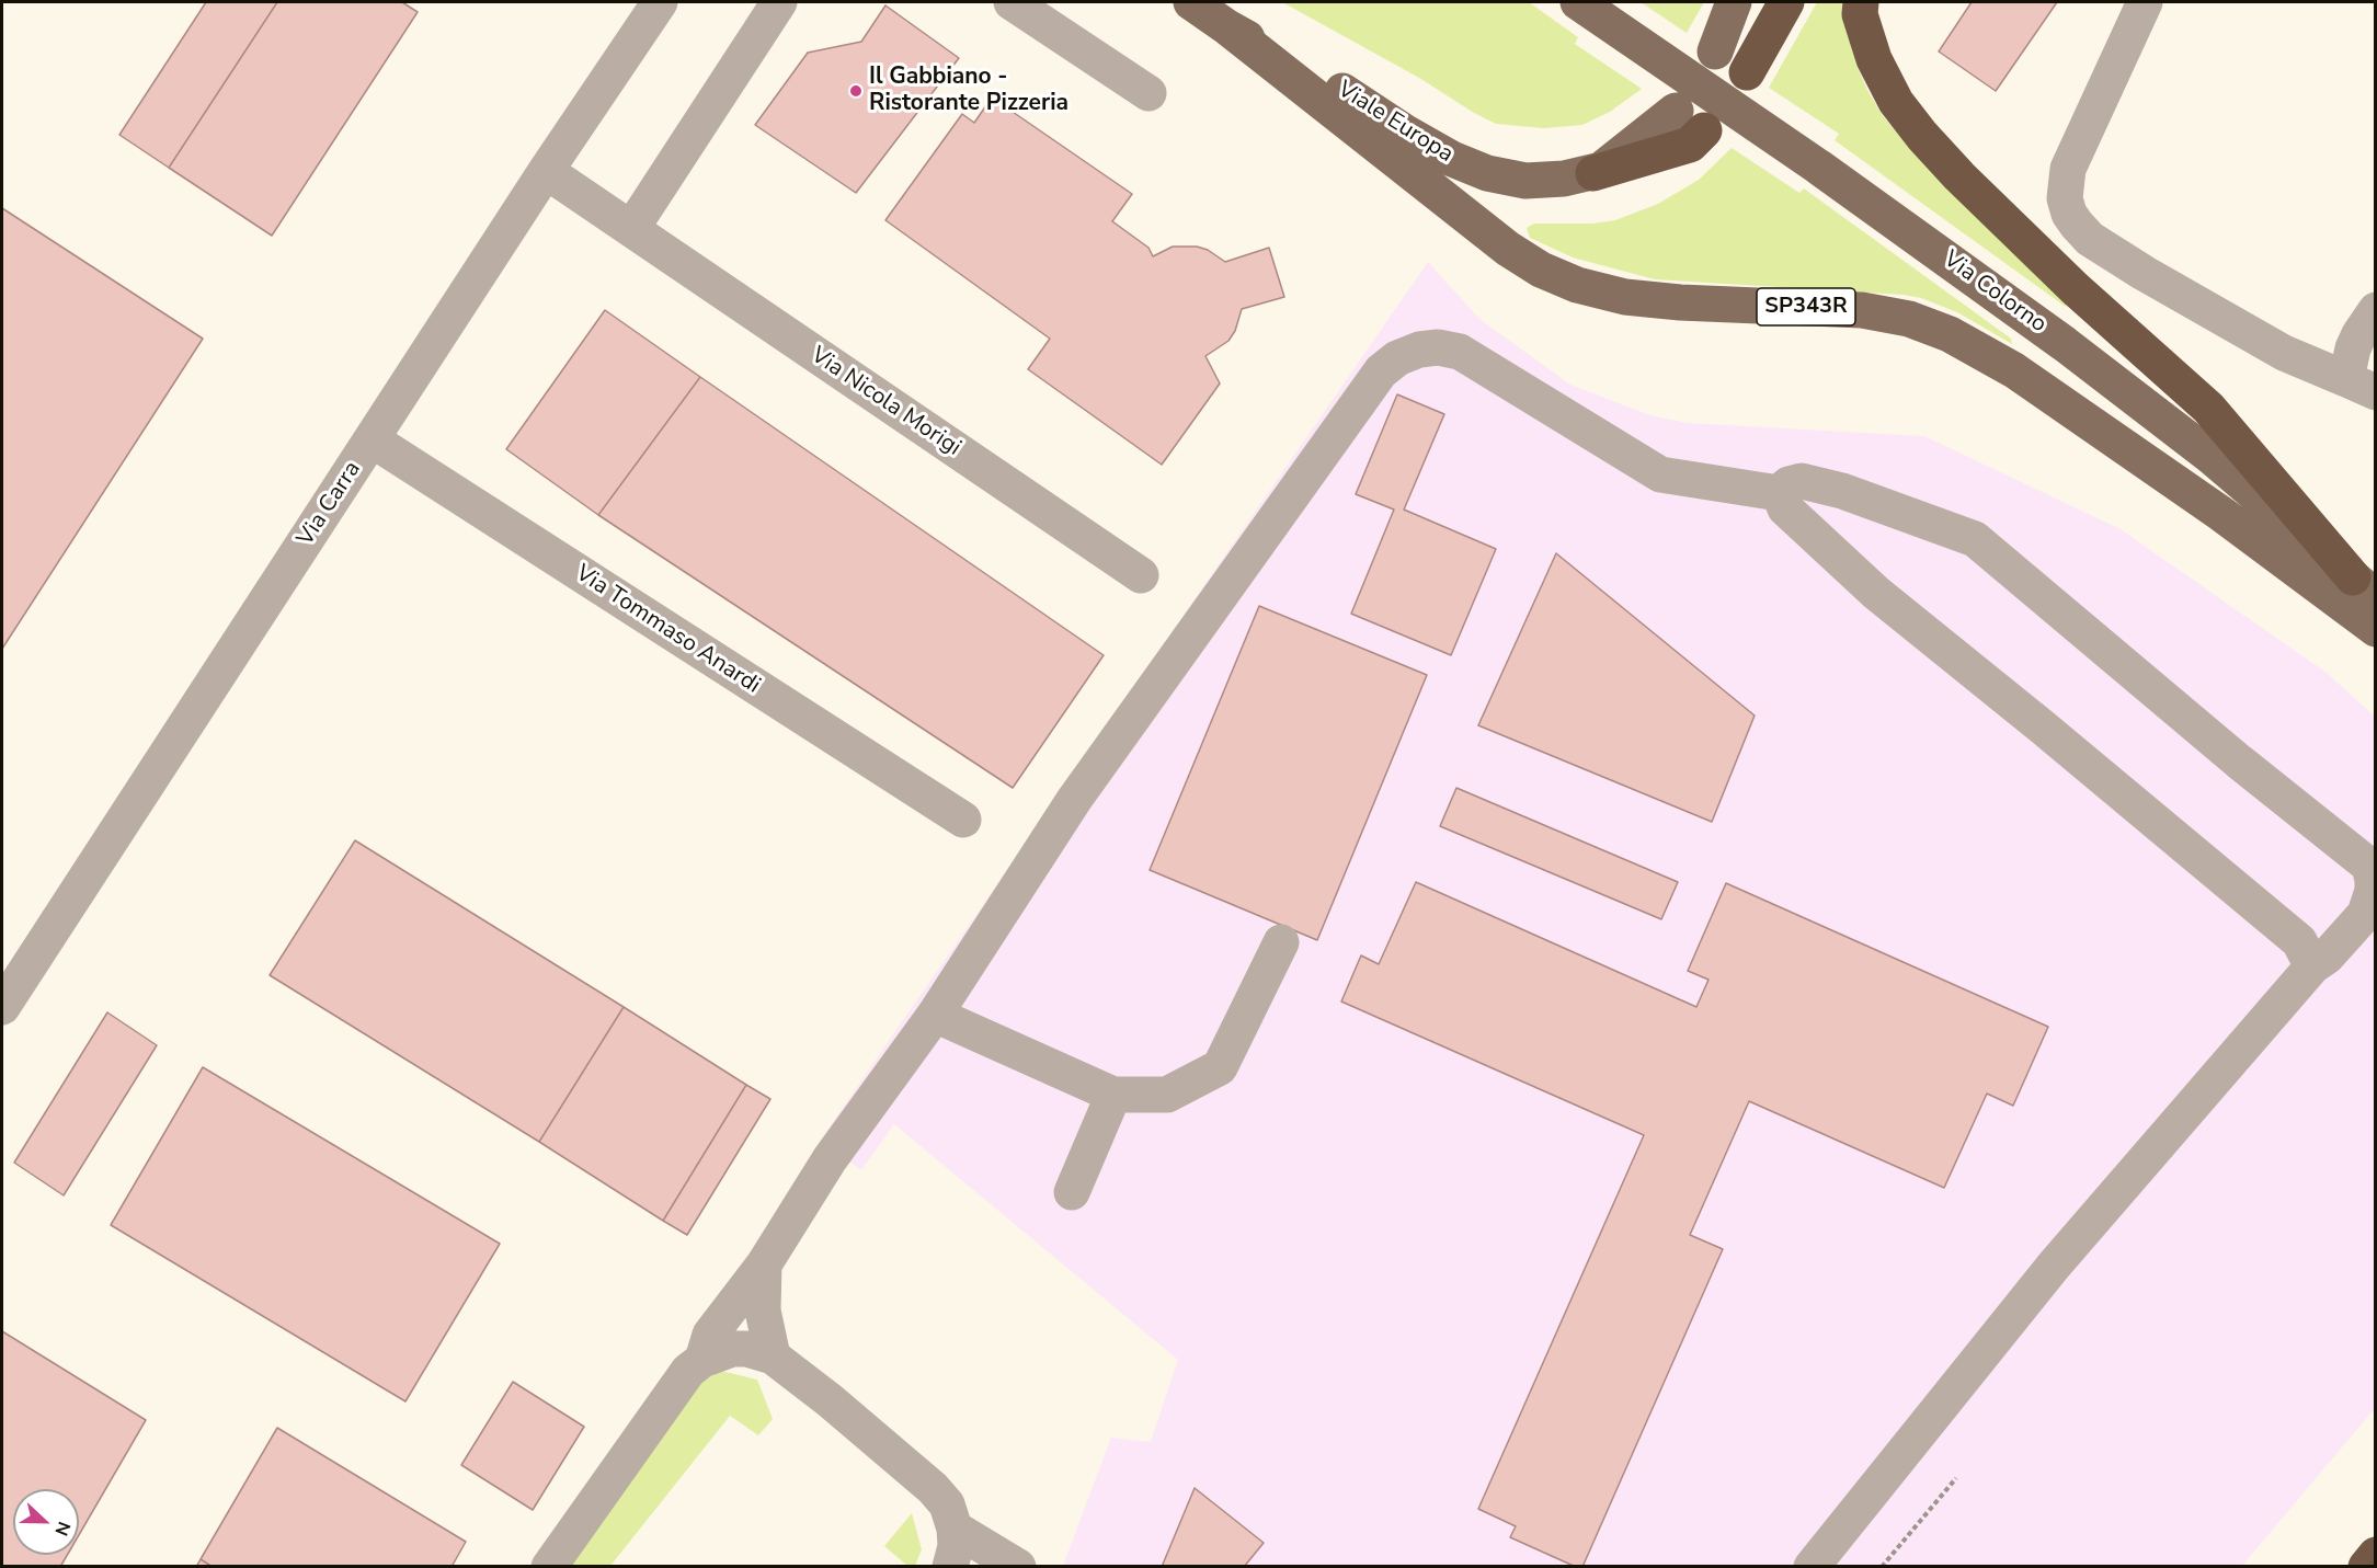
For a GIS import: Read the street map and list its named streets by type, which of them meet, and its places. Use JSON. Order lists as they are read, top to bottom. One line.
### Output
{"streets":{"main road":["Viale Europa","Via Colorno","SP343R"],"street":["Via Nicola Morigi","Via Carra","Via Tommaso Anardi"]},"crossings":[["Viale Europa","SP343R"],["Via Nicola Morigi","Via Carra"],["Via Carra","Via Tommaso Anardi"]],"places":["Il Gabbiano - Ristorante Pizzeria"],"north":"right"}
